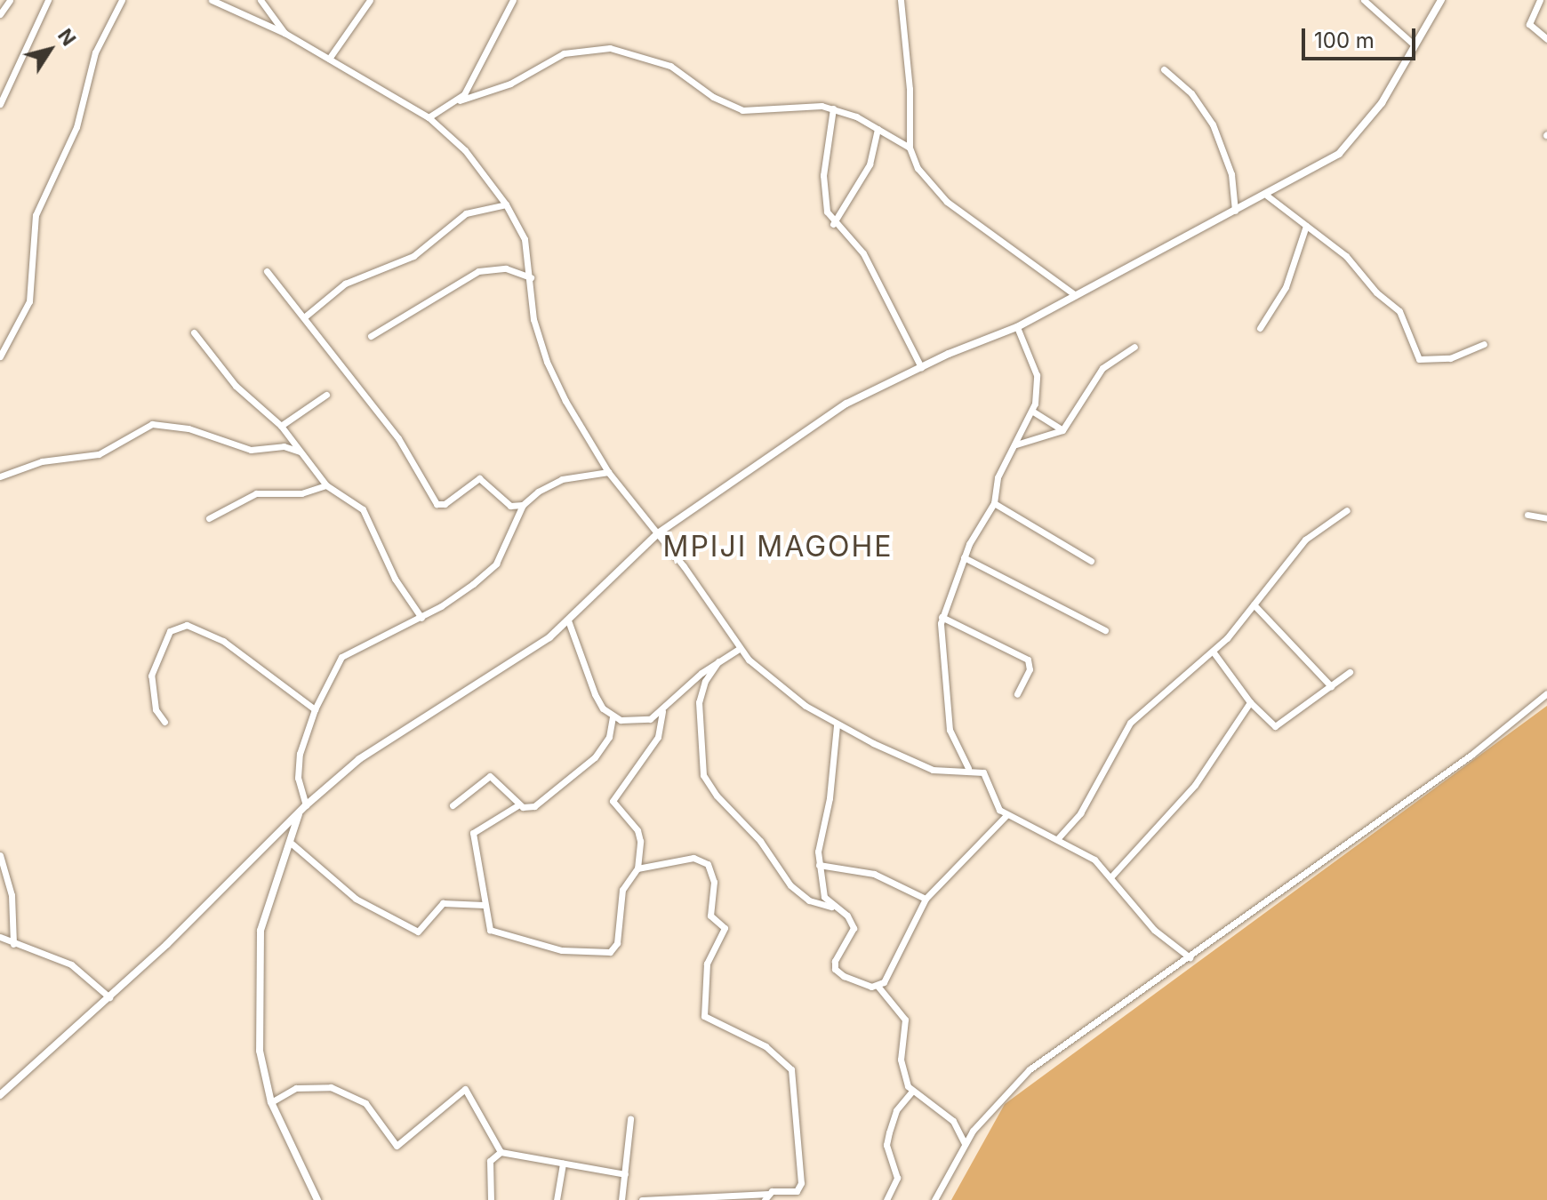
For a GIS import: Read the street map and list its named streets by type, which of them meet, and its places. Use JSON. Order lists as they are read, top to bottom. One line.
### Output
{"districts":["MPIJI MAGOHE"],"scale_bar":"100 m","north":"top right"}
